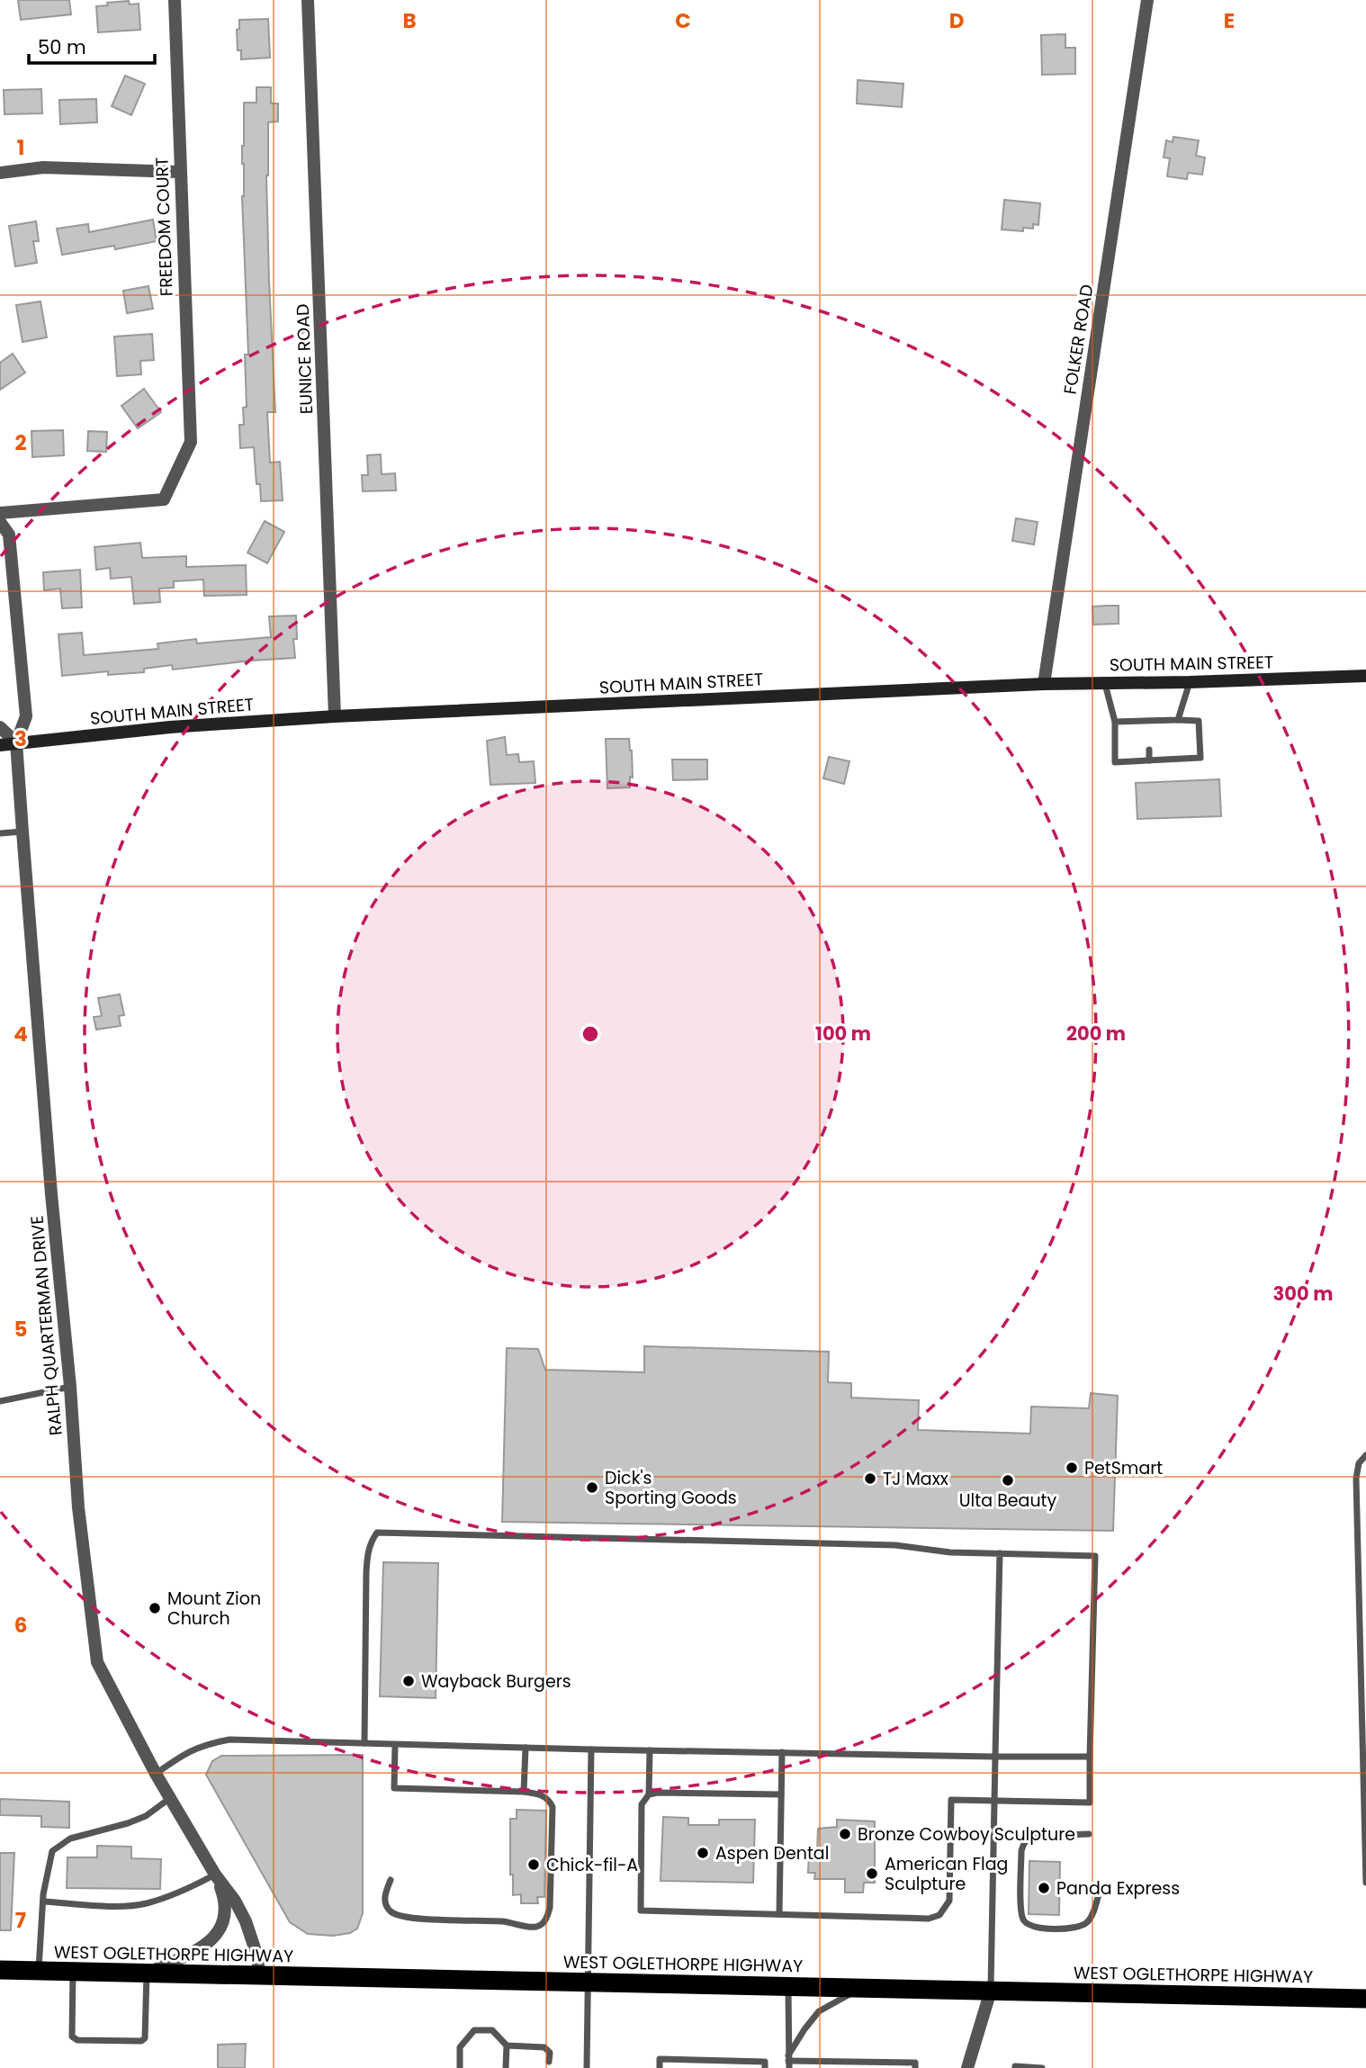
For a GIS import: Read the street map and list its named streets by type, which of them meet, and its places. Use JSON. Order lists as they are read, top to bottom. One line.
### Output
{"streets":{"highway":["WEST OGLETHORPE HIGHWAY"],"street":["FREEDOM COURT","FOLKER ROAD","EUNICE ROAD","SOUTH MAIN STREET","RALPH QUARTERMAN DRIVE"]},"crossings":[["FOLKER ROAD","SOUTH MAIN STREET"],["EUNICE ROAD","SOUTH MAIN STREET"],["SOUTH MAIN STREET","RALPH QUARTERMAN DRIVE"],["RALPH QUARTERMAN DRIVE","WEST OGLETHORPE HIGHWAY"]],"places":["PetSmart","TJ Maxx","Ulta Beauty","Dick's Sporting Goods","Mount Zion Church","Wayback Burgers","Bronze Cowboy Sculpture","Aspen Dental","Chick-fil-A","American Flag Sculpture","Panda Express"],"scale_bar":"50 m","grid":{"columns":["B","C","D","E"],"rows":["1","2","3","4","5","6","7"]},"rings":["100 m","200 m","300 m"]}
